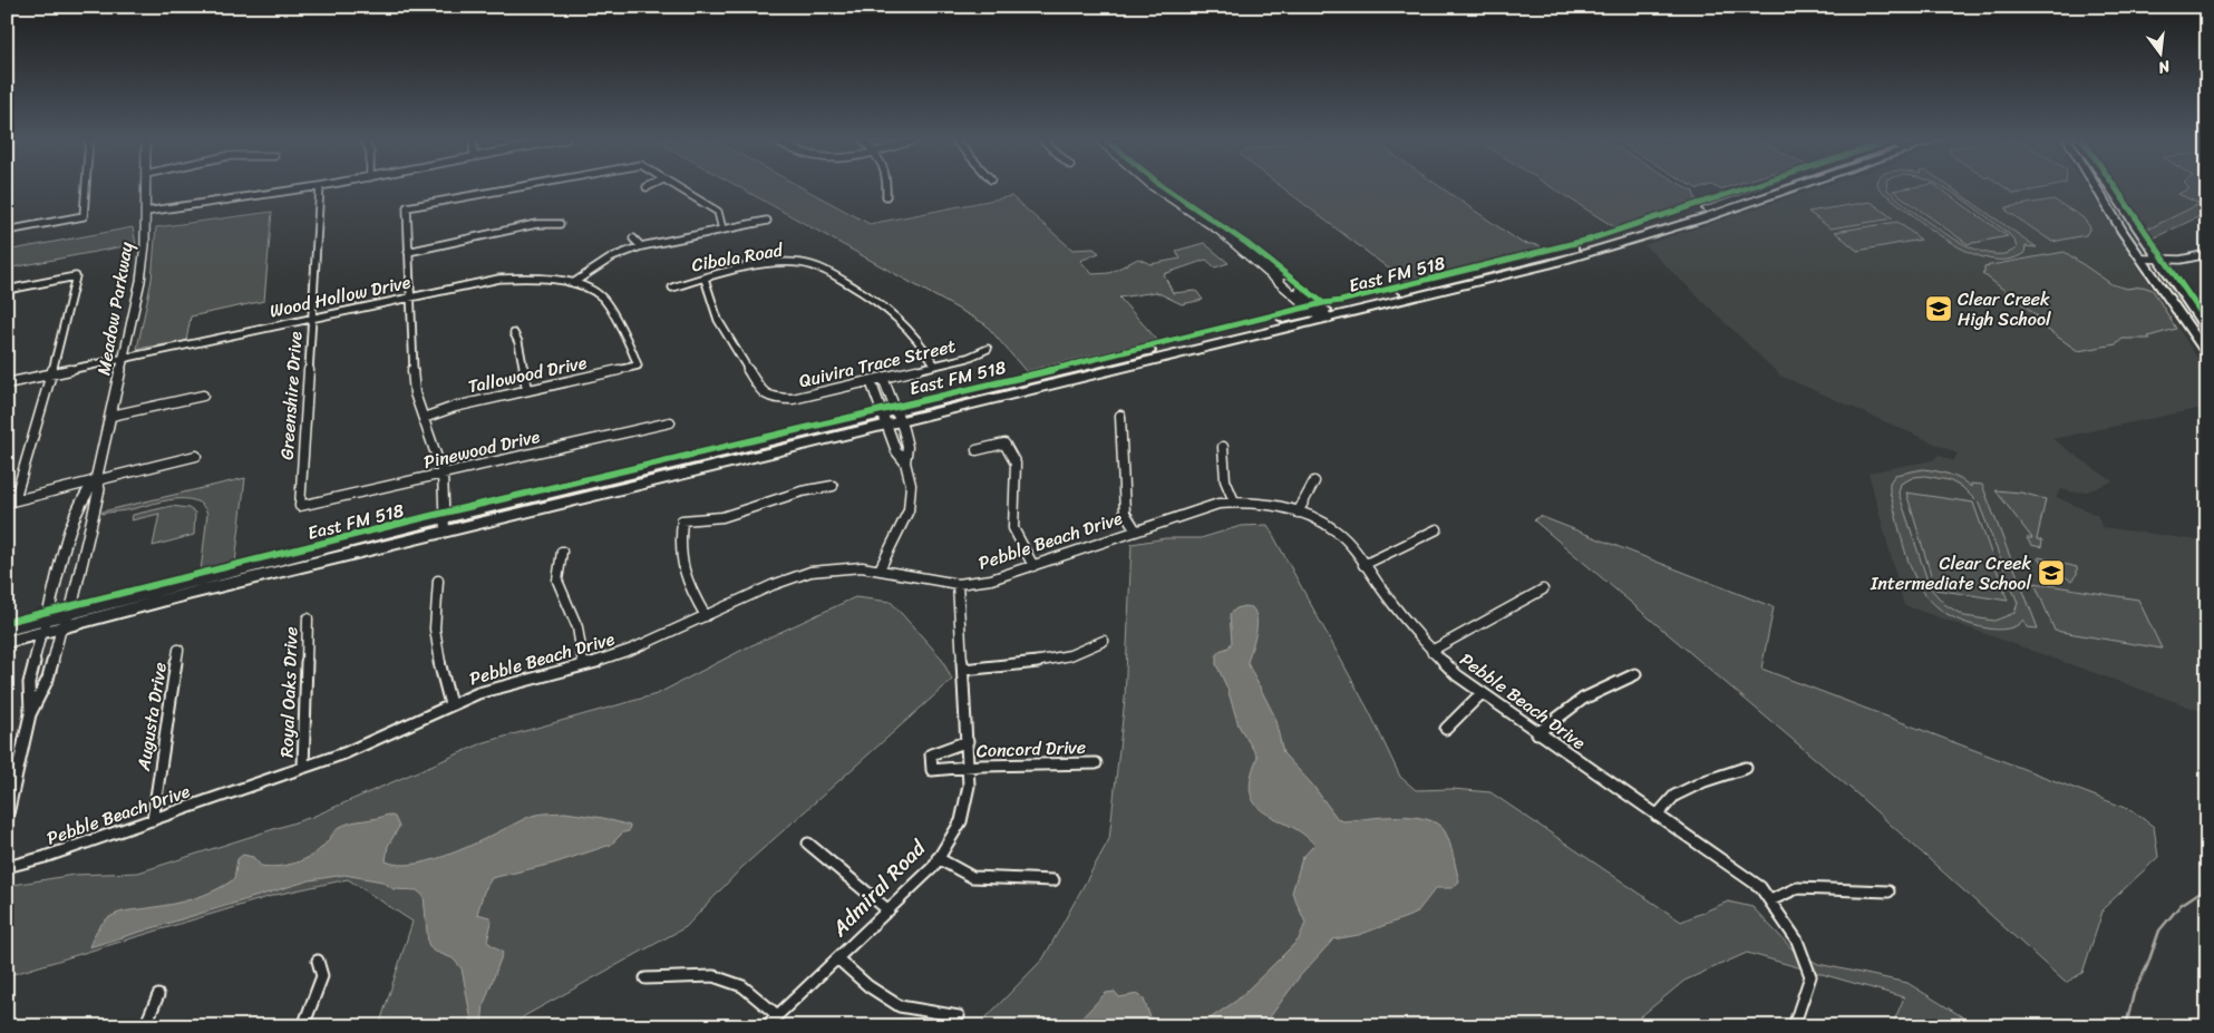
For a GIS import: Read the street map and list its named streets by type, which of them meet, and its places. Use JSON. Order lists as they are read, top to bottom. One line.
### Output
{"streets":{"main road":["East FM 518"],"street":["Cibola Road","Wood Hollow Drive","Meadow Parkway","Quivira Trace Street","Tallowood Drive","Greenshire Drive","Pinewood Drive","Pebble Beach Drive","Royal Oaks Drive","Augusta Drive","Concord Drive","Admiral Road"]},"crossings":[["Cibola Road","Quivira Trace Street"],["East FM 518","Meadow Parkway"],["Wood Hollow Drive","Meadow Parkway"],["Wood Hollow Drive","Tallowood Drive"],["Wood Hollow Drive","Greenshire Drive"],["Greenshire Drive","Pinewood Drive"],["Pebble Beach Drive","Royal Oaks Drive"],["Pebble Beach Drive","Augusta Drive"],["Pebble Beach Drive","Admiral Road"],["Concord Drive","Admiral Road"]],"places":{"school or university":["Clear Creek High School","Clear Creek Intermediate School"]},"north":"bottom"}
